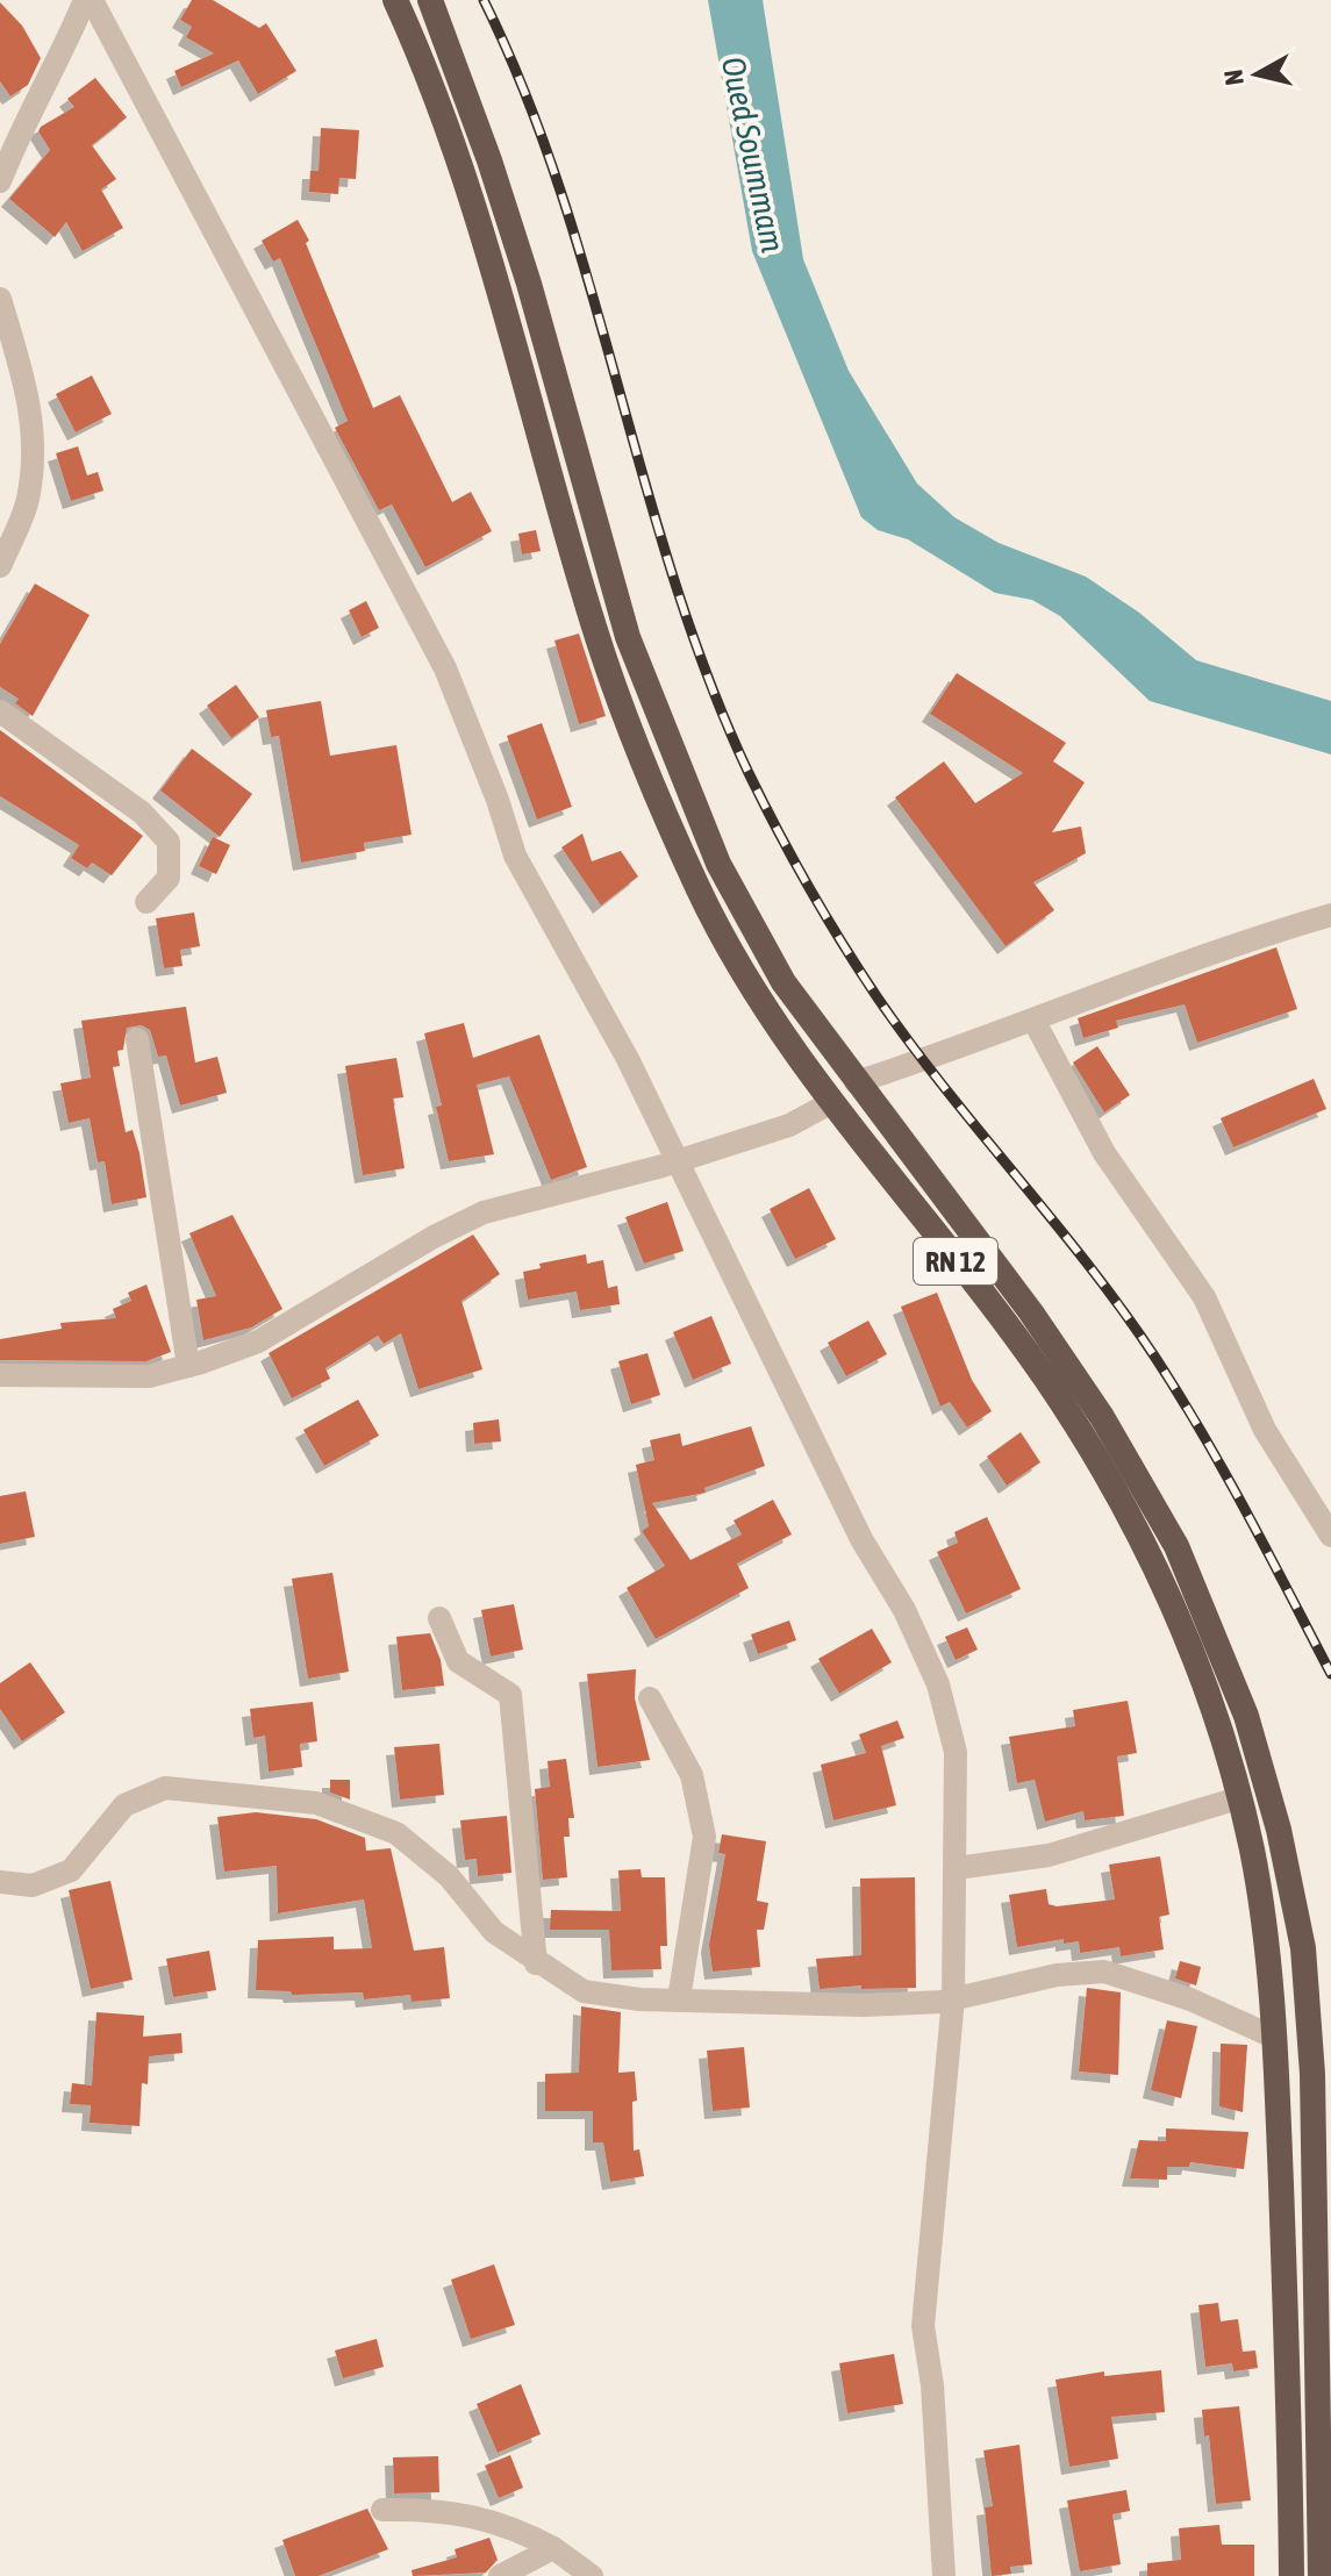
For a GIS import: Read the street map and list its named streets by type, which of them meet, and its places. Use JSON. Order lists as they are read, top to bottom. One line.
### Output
{"streets":{"highway":["RN 12"]},"water":["Oued Soummam"],"north":"left"}
